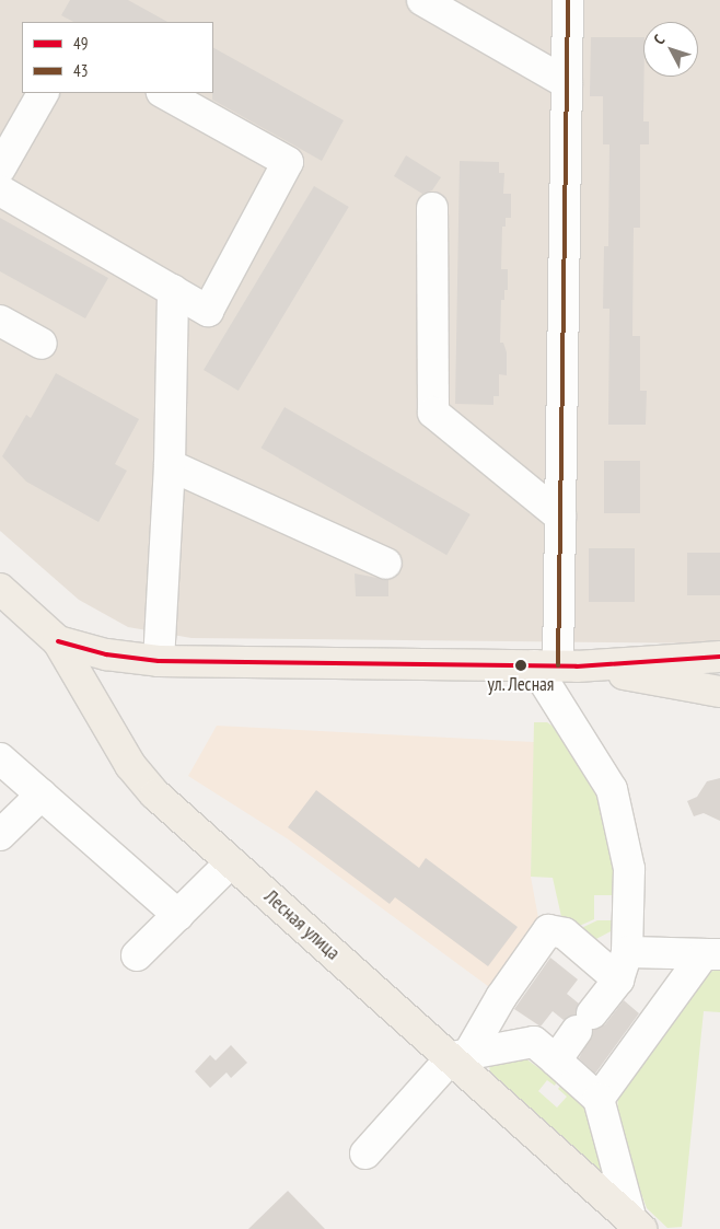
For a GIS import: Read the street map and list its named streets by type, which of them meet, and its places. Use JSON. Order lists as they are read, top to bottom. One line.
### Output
{"streets":{"main road":["Лесная улица"]},"places":["ул. Лесная"],"lines":["transit line 43","transit line 49"],"legend":["49","43"],"north":"top left"}
